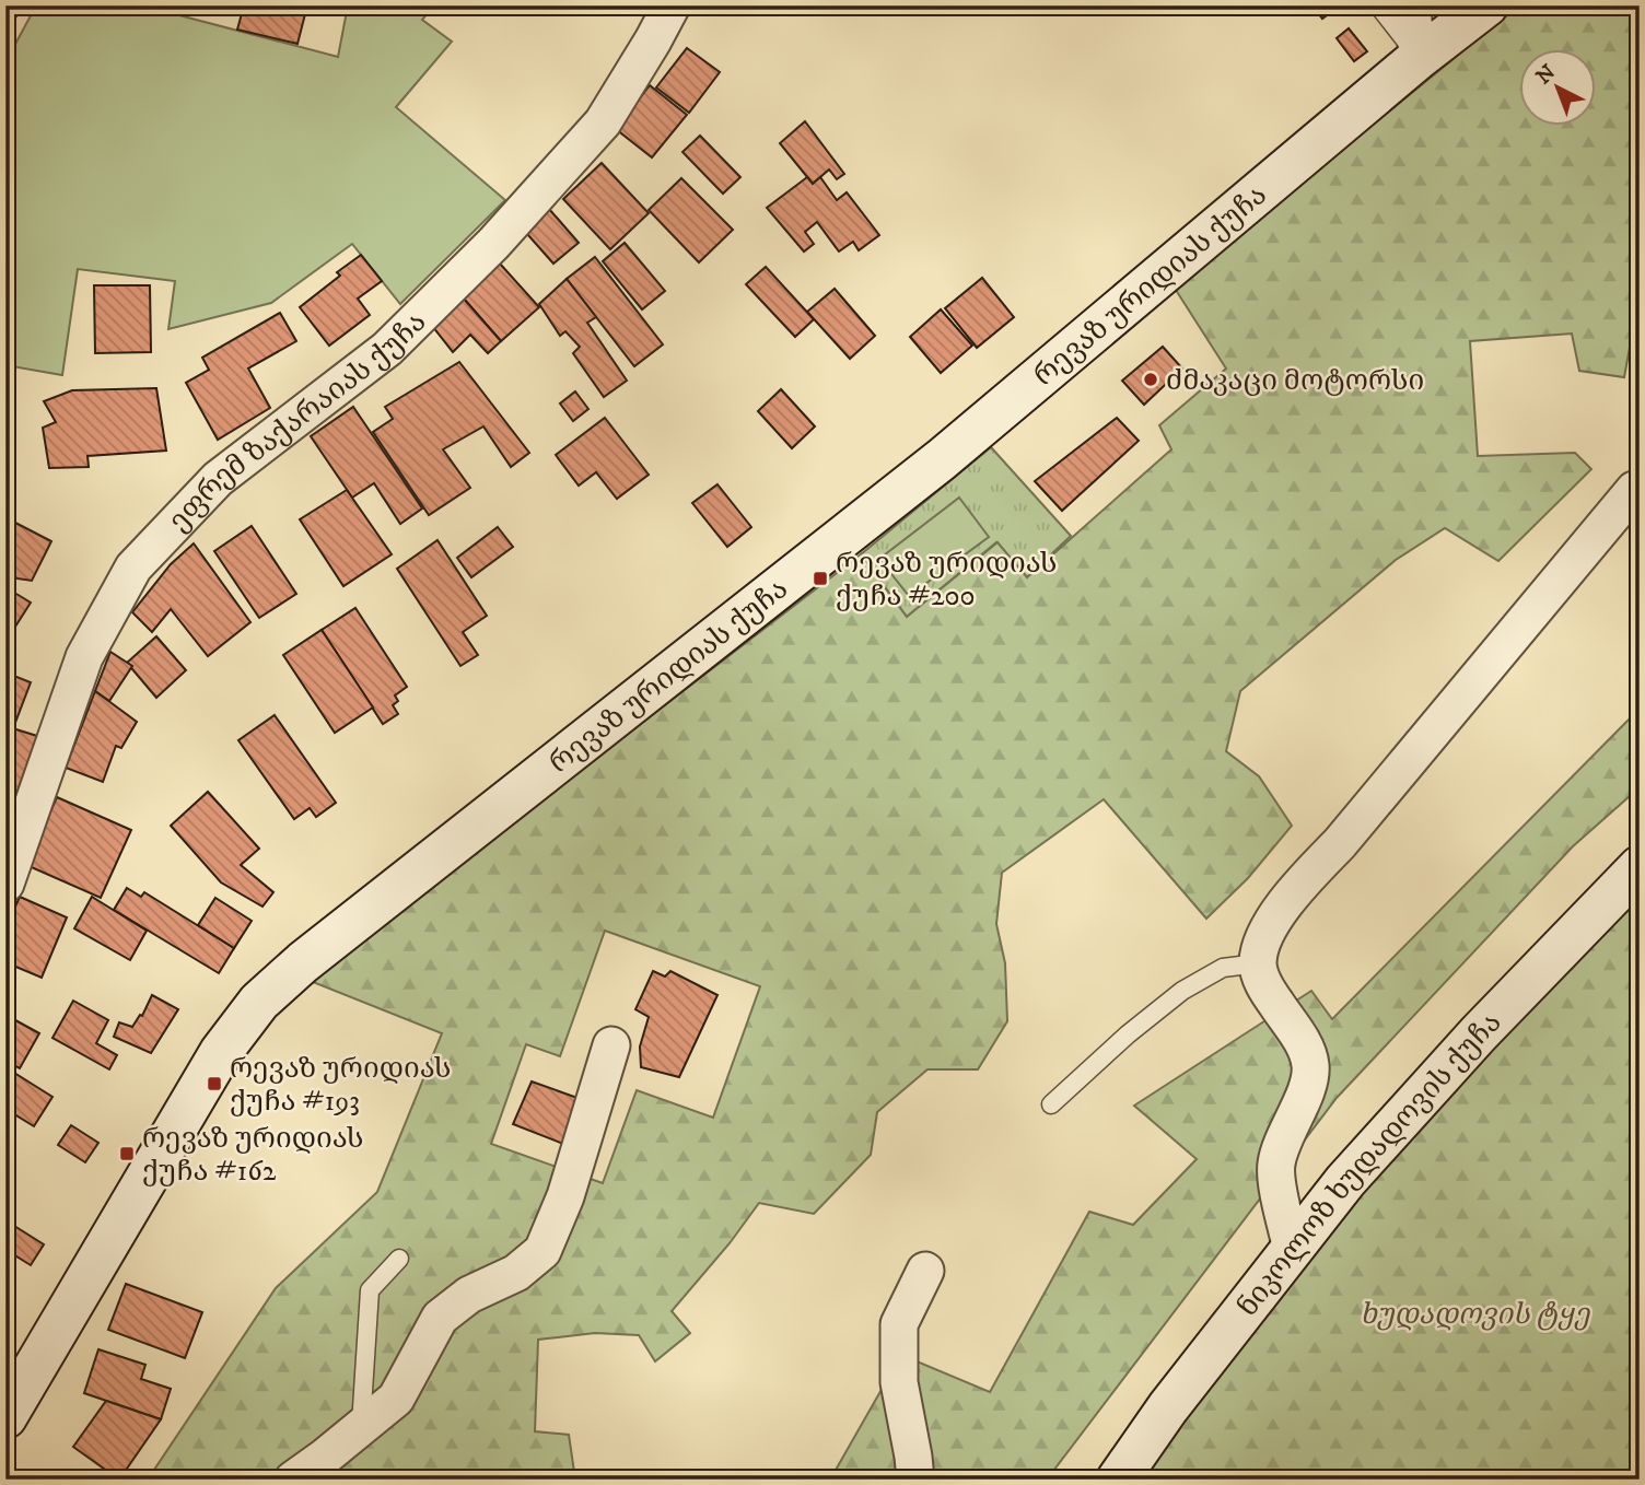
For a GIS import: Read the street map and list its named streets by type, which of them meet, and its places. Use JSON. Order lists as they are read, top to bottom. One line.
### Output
{"streets":{"street":["რევაზ ურიდიას ქუჩა","ეფრემ ზაქარაიას ქუჩა","ნიკოლოზ ხუდადოვის ქუჩა"]},"parks":["ხუდადოვის ტყე"],"places":{"other":["ძმაკაცი მოტორსი"],"transit":["რევაზ ურიდიას ქუჩა #200","რევაზ ურიდიას ქუჩა #193","რევაზ ურიდიას ქუჩა #162"]},"north":"top left"}
